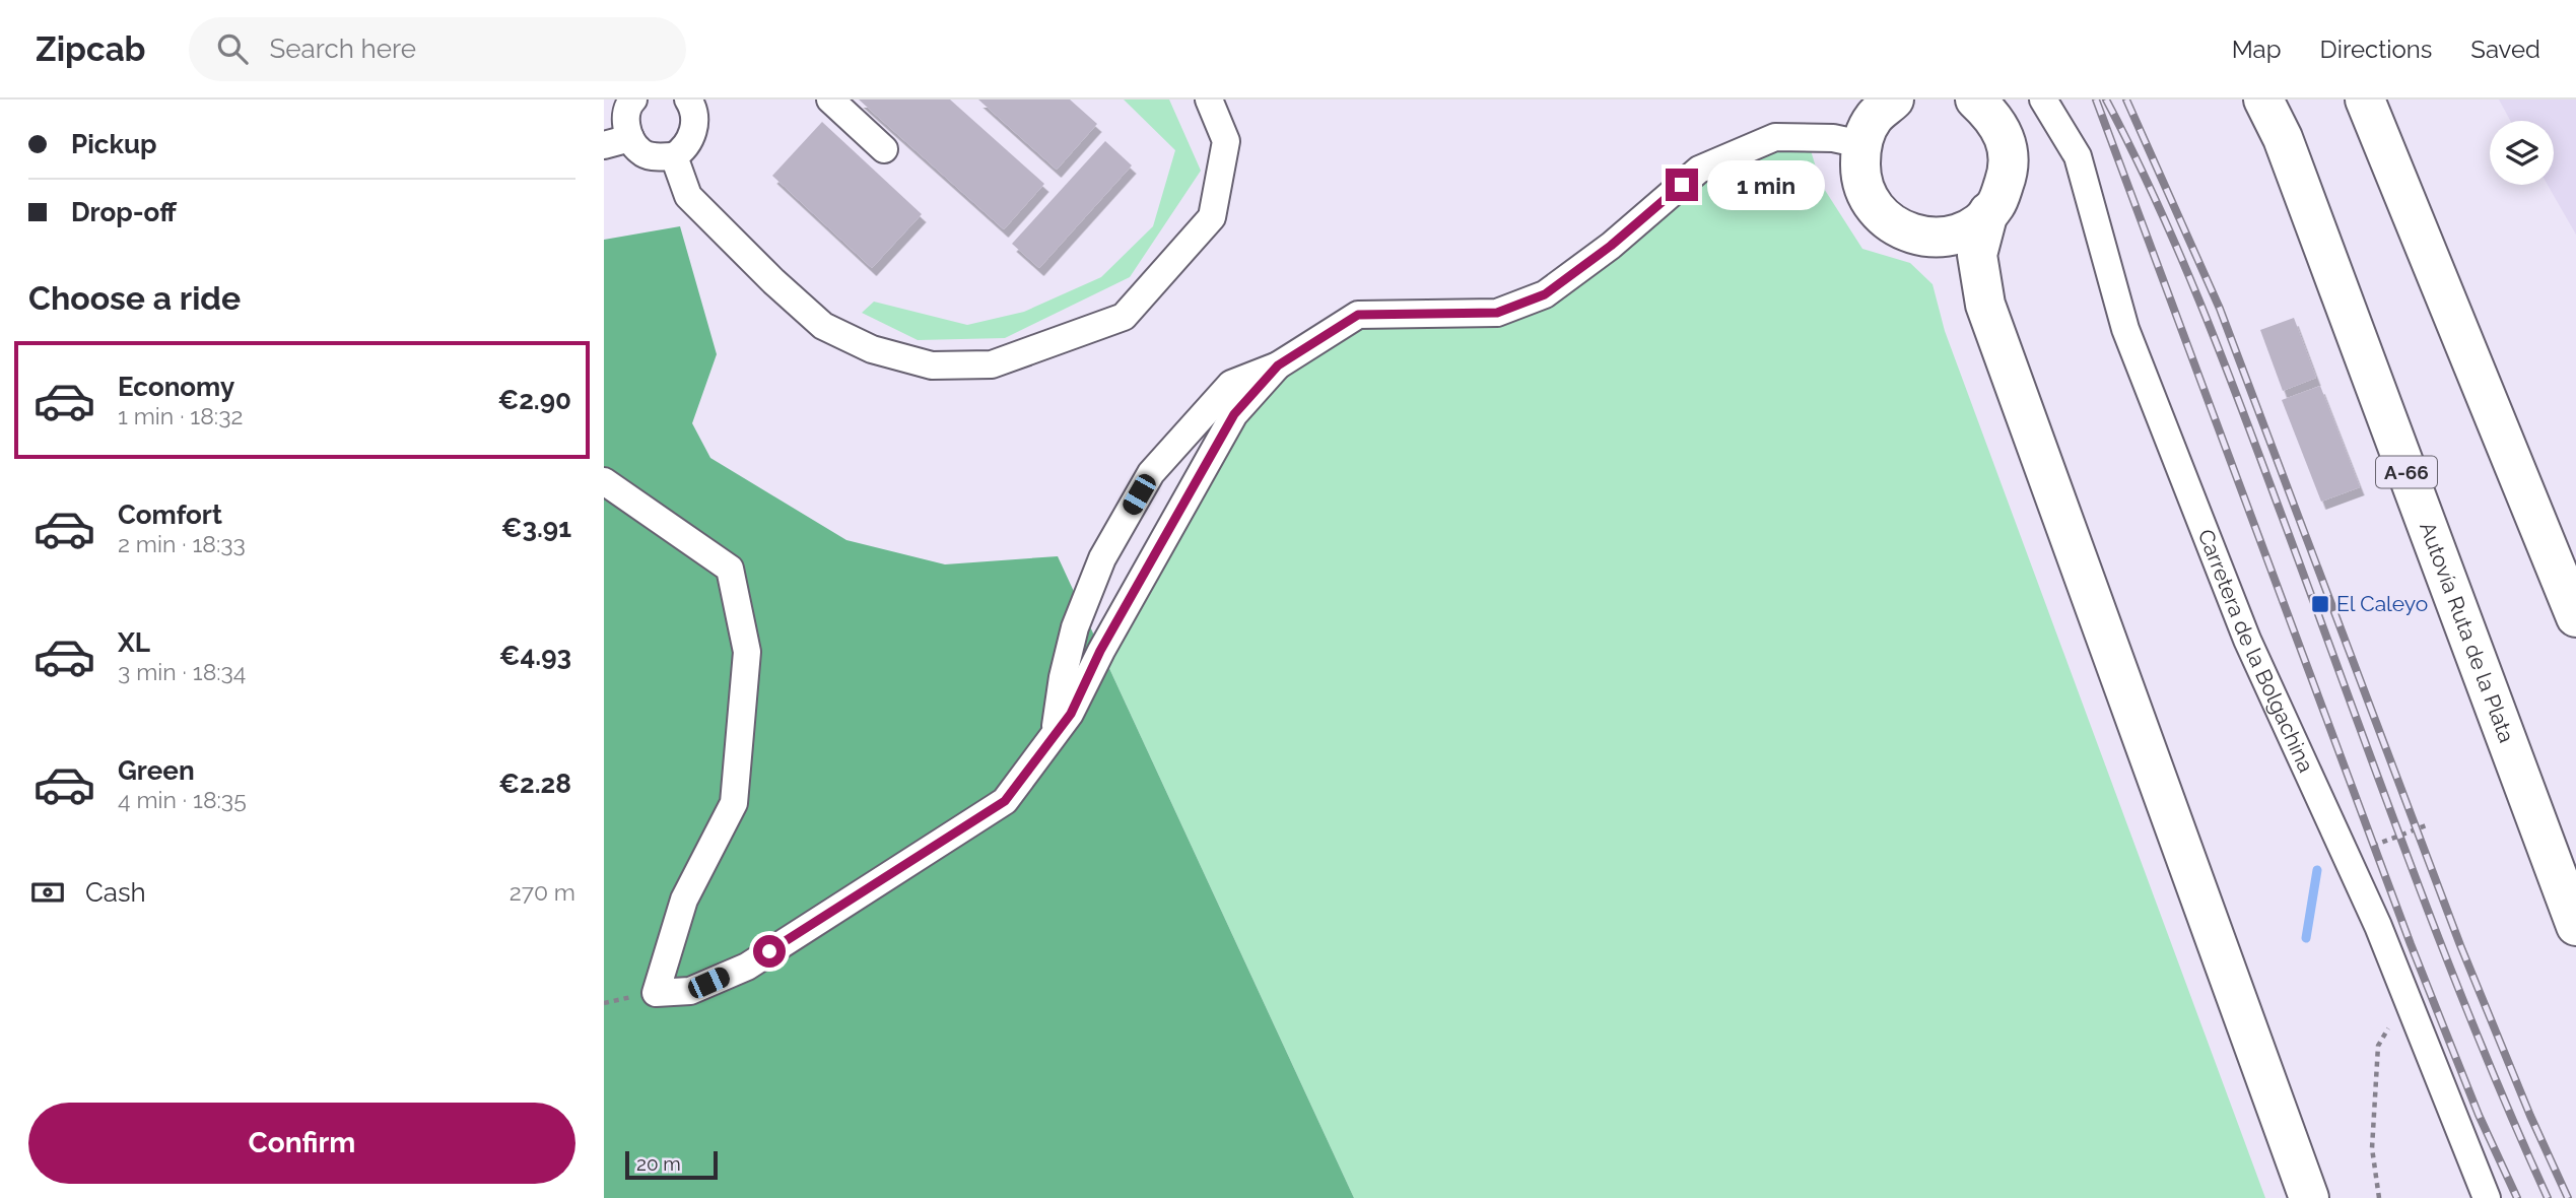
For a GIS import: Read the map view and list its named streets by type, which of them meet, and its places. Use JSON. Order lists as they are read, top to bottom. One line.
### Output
{"streets":{"main road":["A-66","Autovía Ruta de la Plata"],"street":["Carretera de la Bolgachina"]},"places":{"transit":["El Caleyo"]},"scale_bar":"20 m","page":{"header":"Zipcab","search":"Search here","nav":["Map","Directions","Saved"],"banner":["Pickup","Drop-off"],"bubble":"1 min","heading":"Choose a ride","list":[{"name":"Economy","note":"1 min · 18:32","value":"€2.90"},{"name":"Comfort","note":"2 min · 18:33","value":"€3.91"},{"name":"XL","note":"3 min · 18:34","value":"€4.93"},{"name":"Green","note":"4 min · 18:35","value":"€2.28"}],"pay":["Cash","270 m"],"buttons":"Confirm","scale":"20 m"}}
